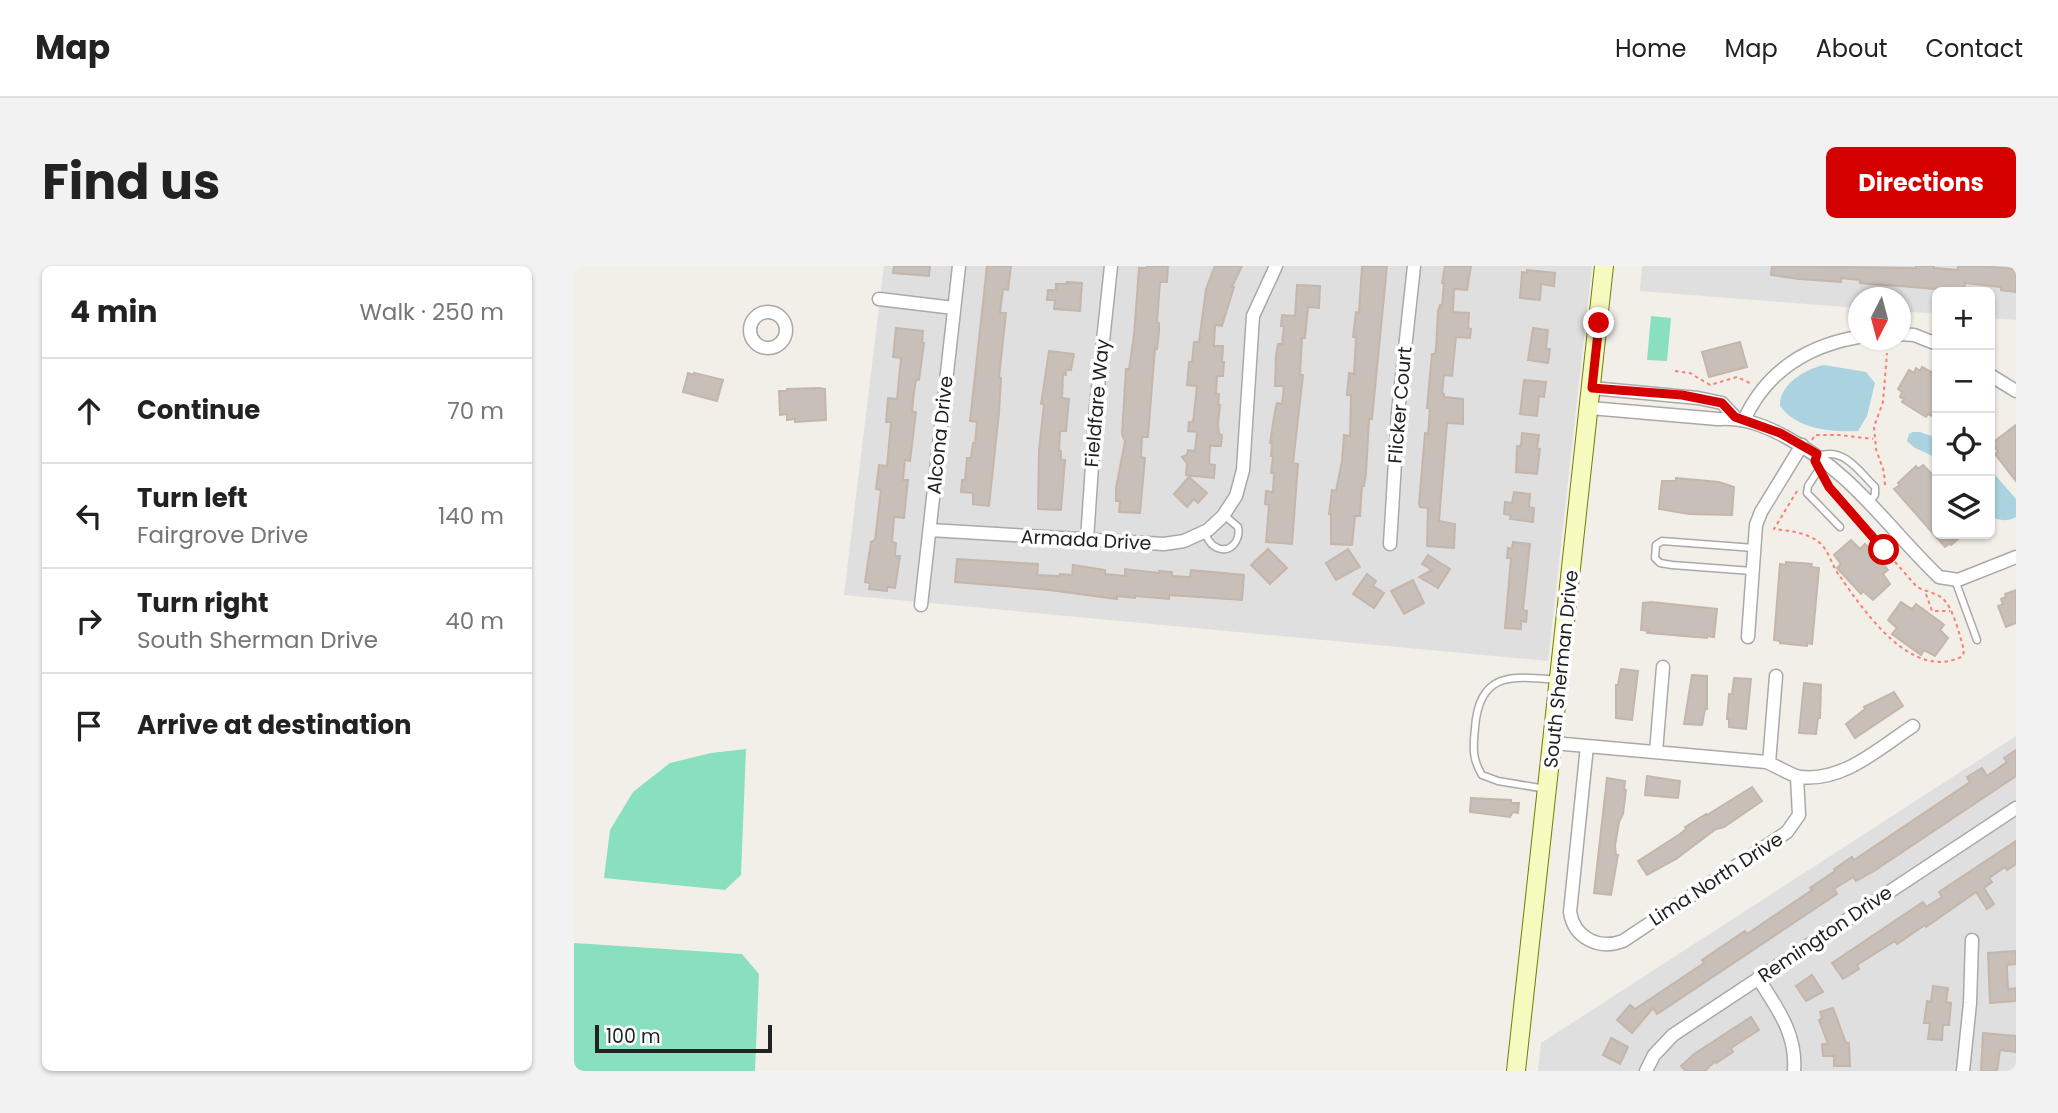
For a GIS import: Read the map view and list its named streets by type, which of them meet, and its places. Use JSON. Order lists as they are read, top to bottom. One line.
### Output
{"streets":{"street":["Fieldfare Way","Flicker Court","Alcona Drive","Armada Drive","South Sherman Drive","Lima North Drive","Remington Drive"]},"crossings":[["Fieldfare Way","Armada Drive"],["Alcona Drive","Armada Drive"]],"scale_bar":"100 m","north":"bottom","page":{"header":"Map","nav":["Home","Map","About","Contact"],"title":"Find us","buttons":"Directions","heading":["4 min","Walk · 250 m"],"map_buttons":["+","−"],"list":[["Continue","70 m"],["Turn left","Fairgrove Drive","140 m"],["Turn right","South Sherman Drive","40 m"],"Arrive at destination"],"scale":"100 m"}}
